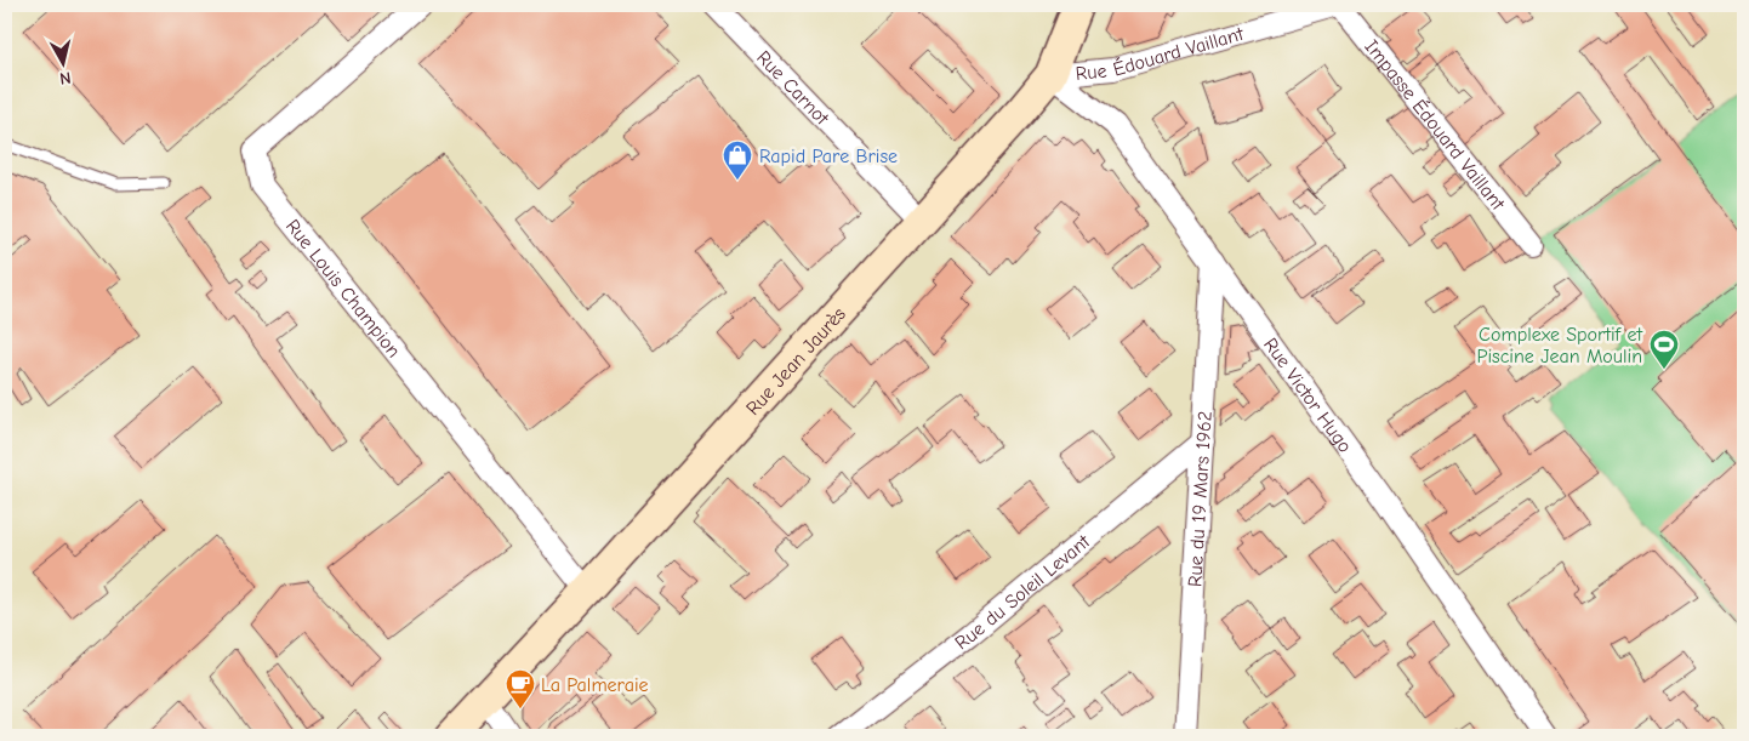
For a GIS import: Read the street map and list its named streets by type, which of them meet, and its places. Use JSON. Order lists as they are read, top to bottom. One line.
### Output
{"streets":{"street":["Rue Édouard Vaillant","Rue Carnot","Impasse Édouard Vaillant","Rue Louis Champion","Rue Jean Jaurès","Rue Victor Hugo","Rue du 19 Mars 1962","Rue du Soleil Levant"]},"crossings":[["Rue Édouard Vaillant","Impasse Édouard Vaillant"],["Rue Édouard Vaillant","Rue Jean Jaurès"],["Rue Édouard Vaillant","Rue Victor Hugo"],["Rue Carnot","Rue Jean Jaurès"],["Rue Louis Champion","Rue Jean Jaurès"],["Rue Jean Jaurès","Rue Victor Hugo"],["Rue Victor Hugo","Rue du 19 Mars 1962"],["Rue du 19 Mars 1962","Rue du Soleil Levant"]],"places":{"shop":["Rapid Pare Brise"],"sports":["Complexe Sportif et Piscine Jean Moulin"],"cafe":["La Palmeraie"]},"north":"bottom"}
